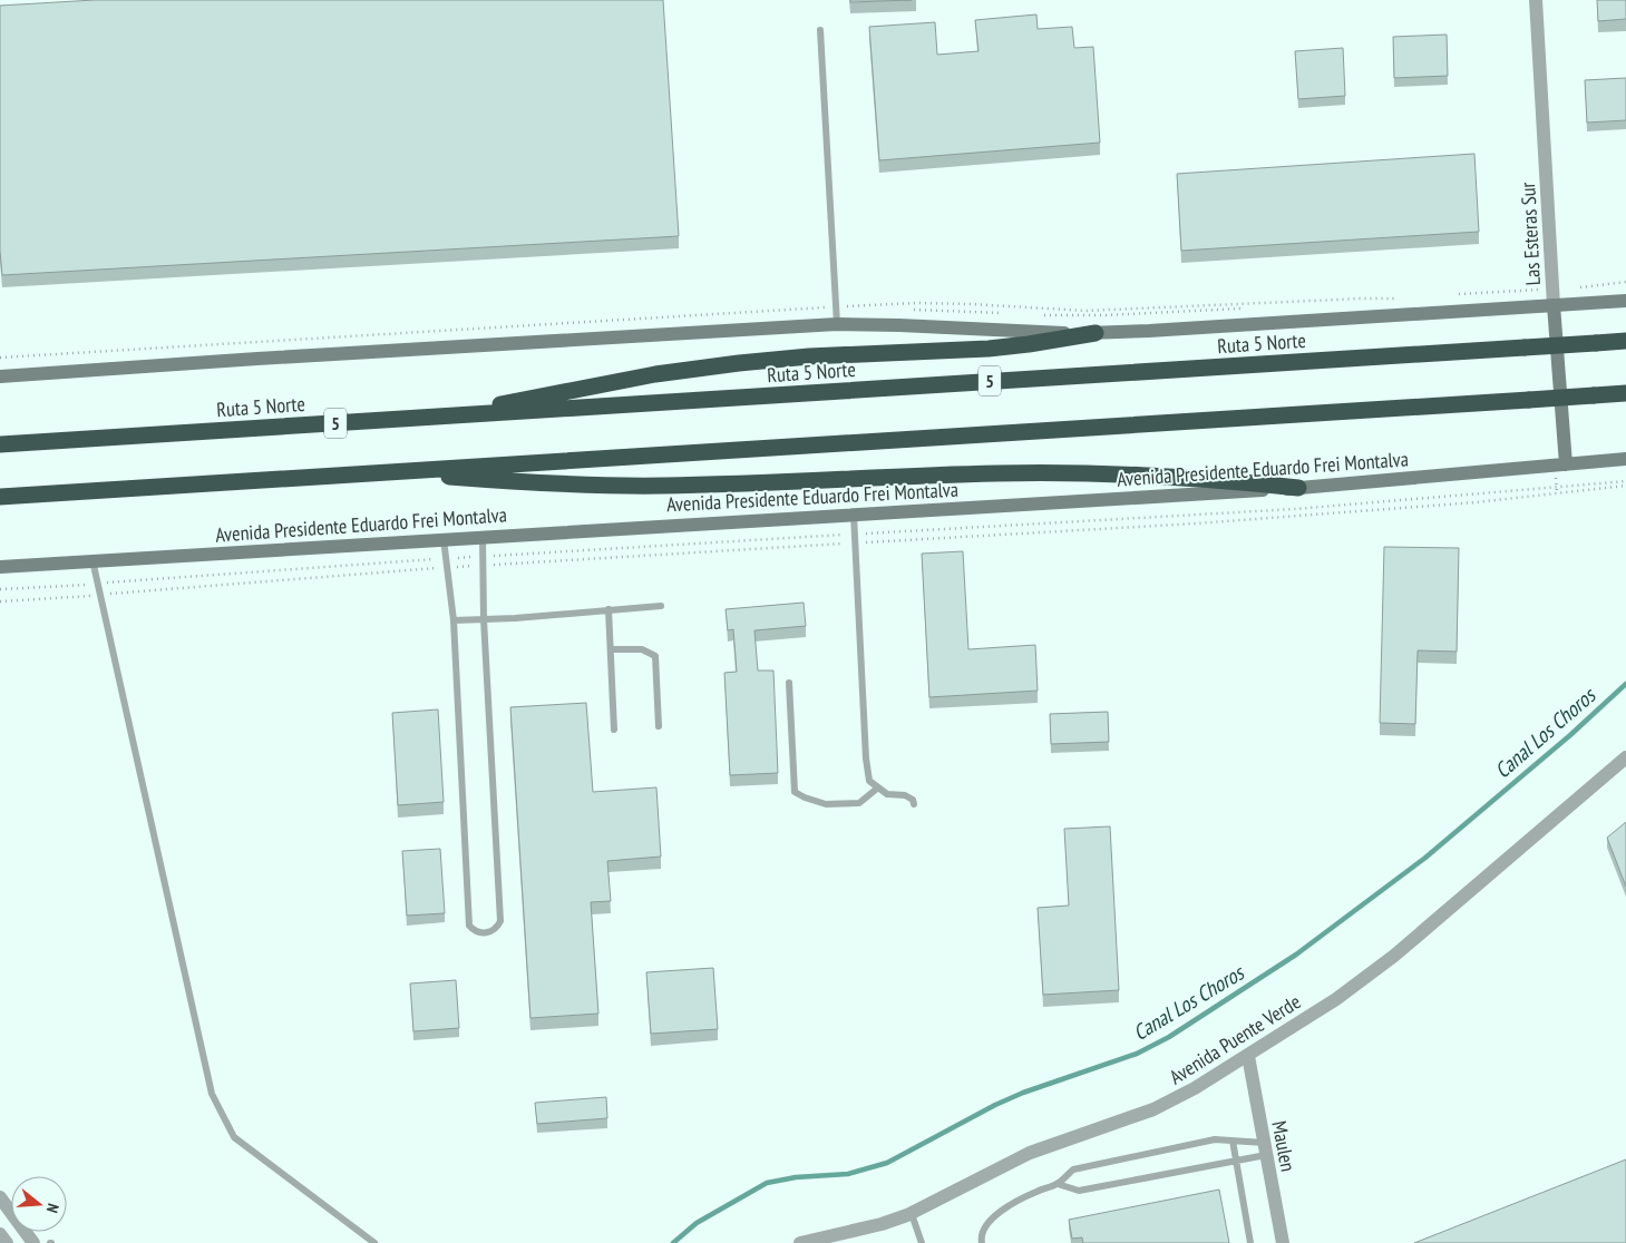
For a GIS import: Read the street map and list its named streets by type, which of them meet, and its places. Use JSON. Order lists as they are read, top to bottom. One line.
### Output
{"streets":{"highway":["Ruta 5 Norte","5"],"main road":["Las Esteras Sur","Avenida Presidente Eduardo Frei Montalva"],"street":["Avenida Puente Verde","Maulen"]},"crossings":[["Las Esteras Sur","Avenida Presidente Eduardo Frei Montalva"],["Avenida Puente Verde","Maulen"]],"water":["Canal Los Choros"],"north":"right"}
